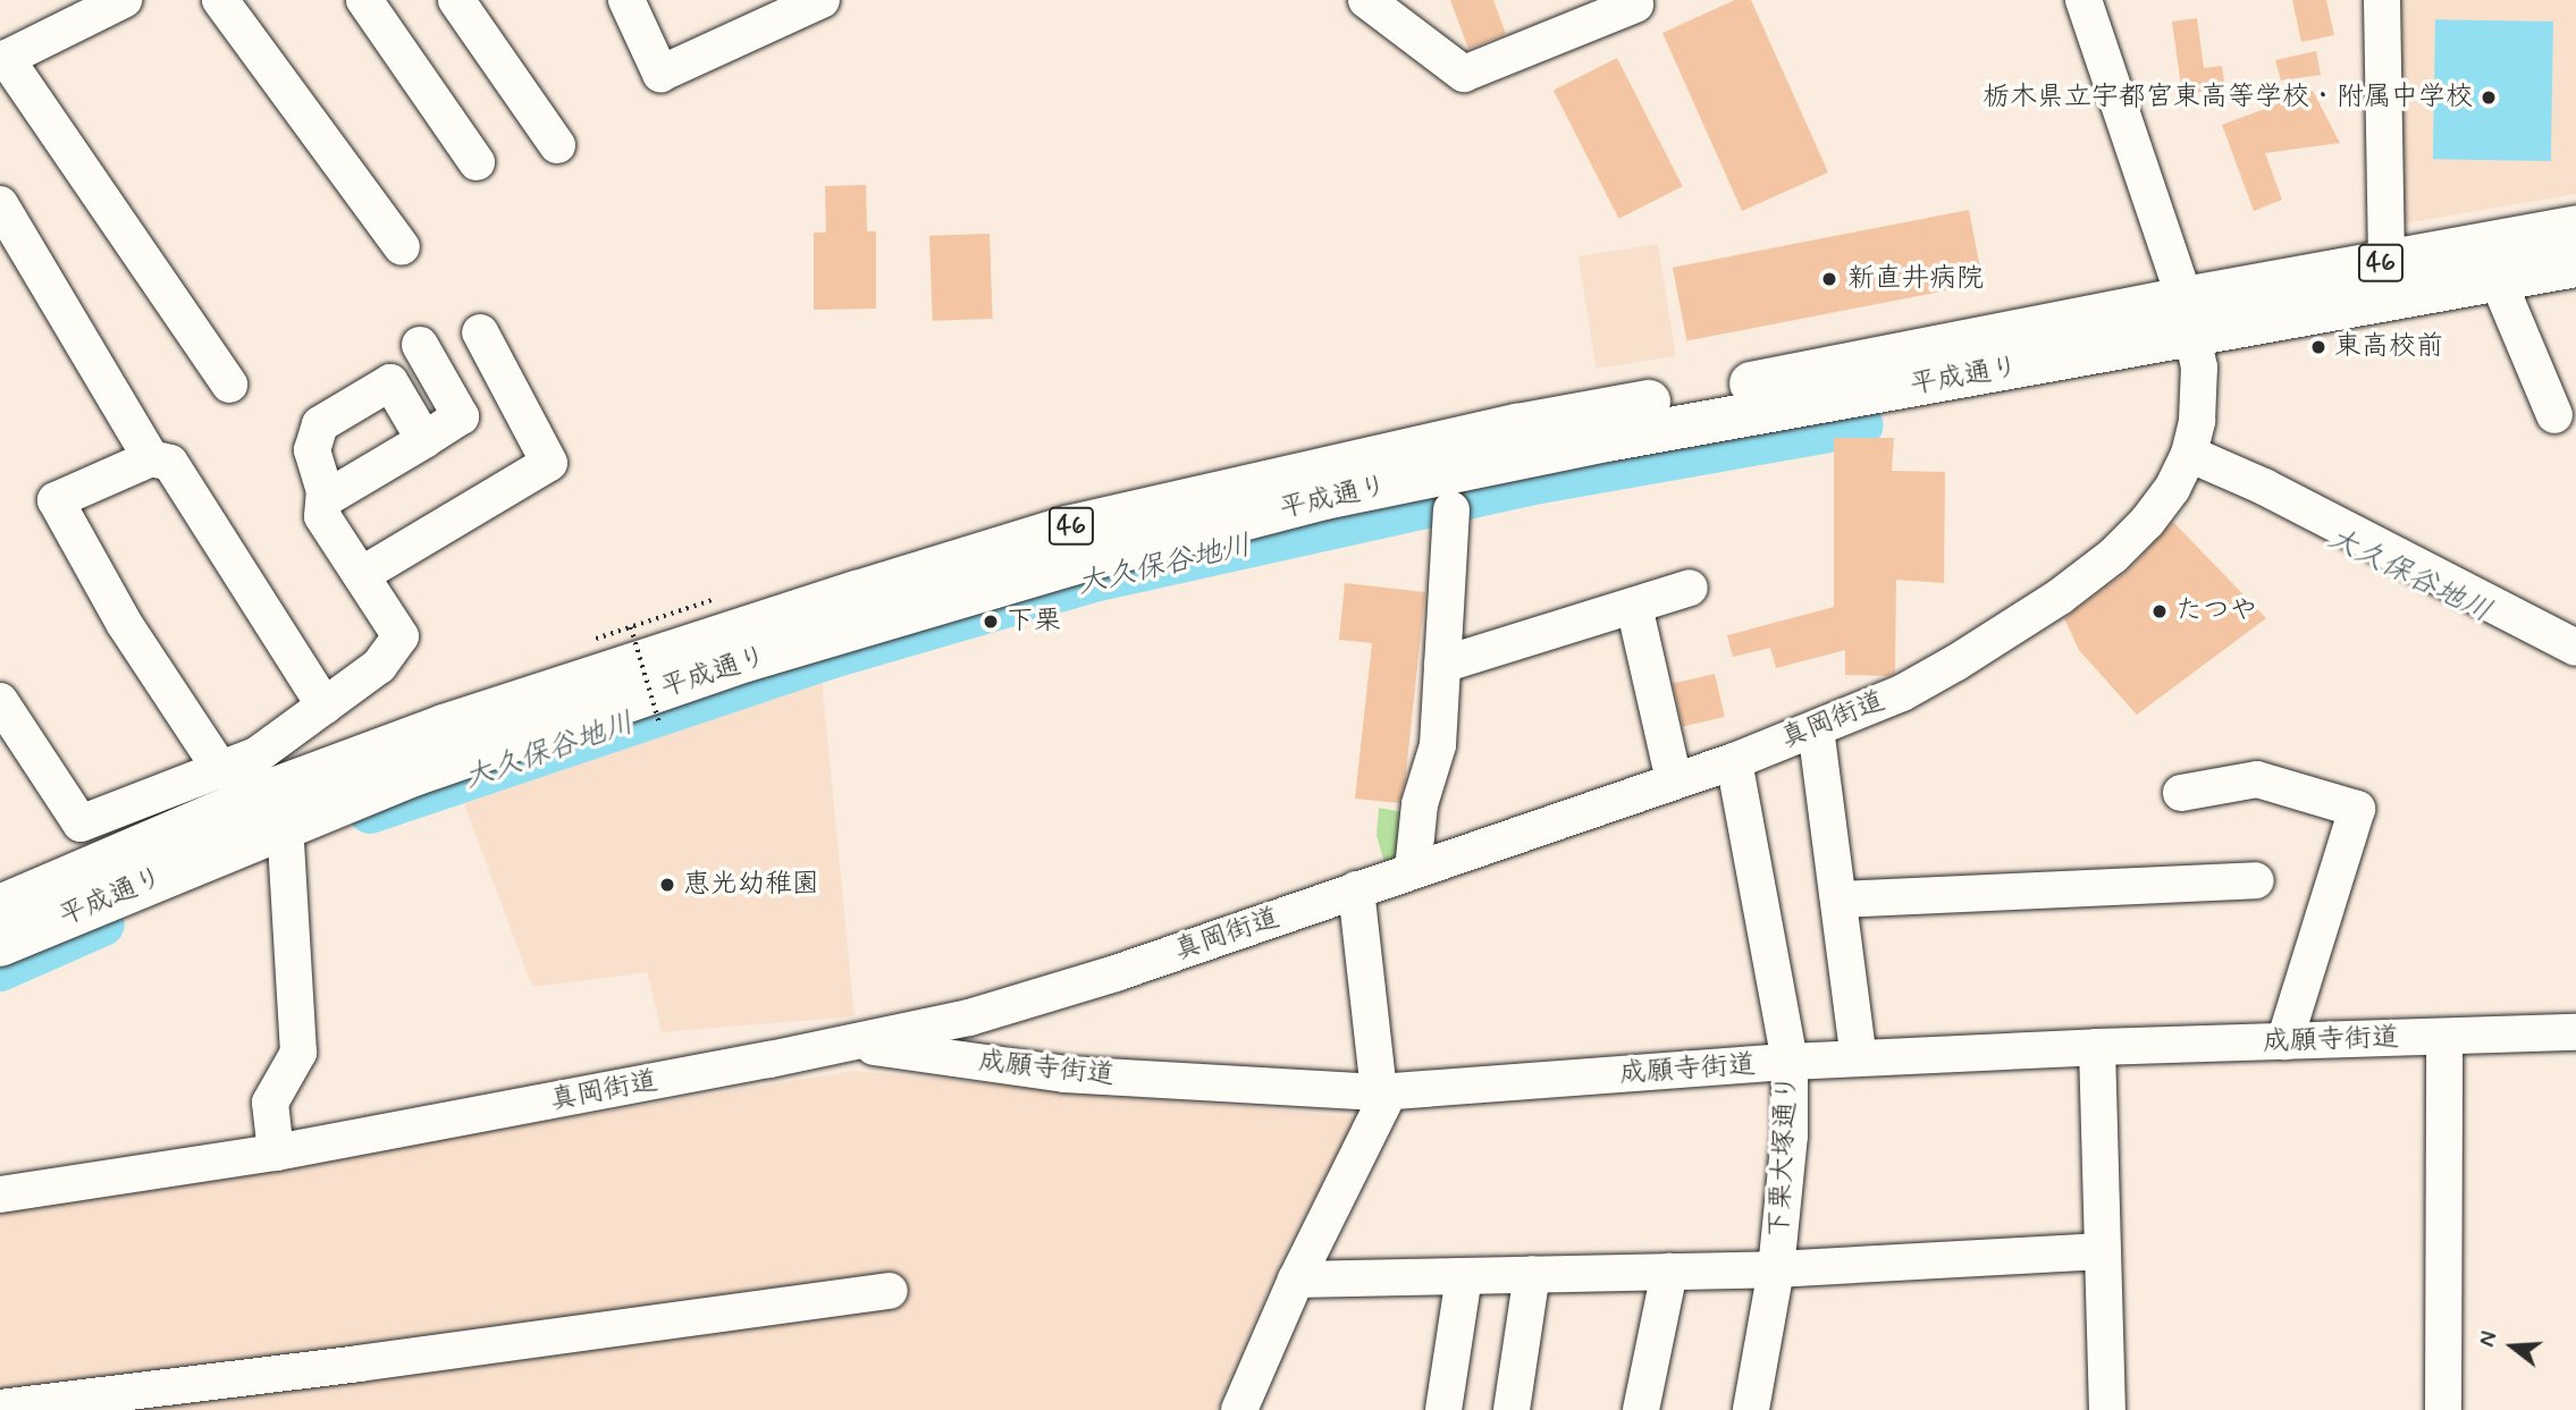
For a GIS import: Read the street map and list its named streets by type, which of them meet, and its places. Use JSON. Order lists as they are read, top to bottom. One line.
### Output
{"streets":{"main road":["46","平成通り"],"street":["真岡街道","成願寺街道","下栗大塚通り"]},"crossings":[["平成通り","真岡街道"],["真岡街道","成願寺街道"],["真岡街道","下栗大塚通り"],["成願寺街道","下栗大塚通り"]],"water":["大久保谷地川"],"places":["栃木県立宇都宮東高等学校・附属中学校","新直井病院","東高校前","たつや","下栗","恵光幼稚園"],"north":"left"}
